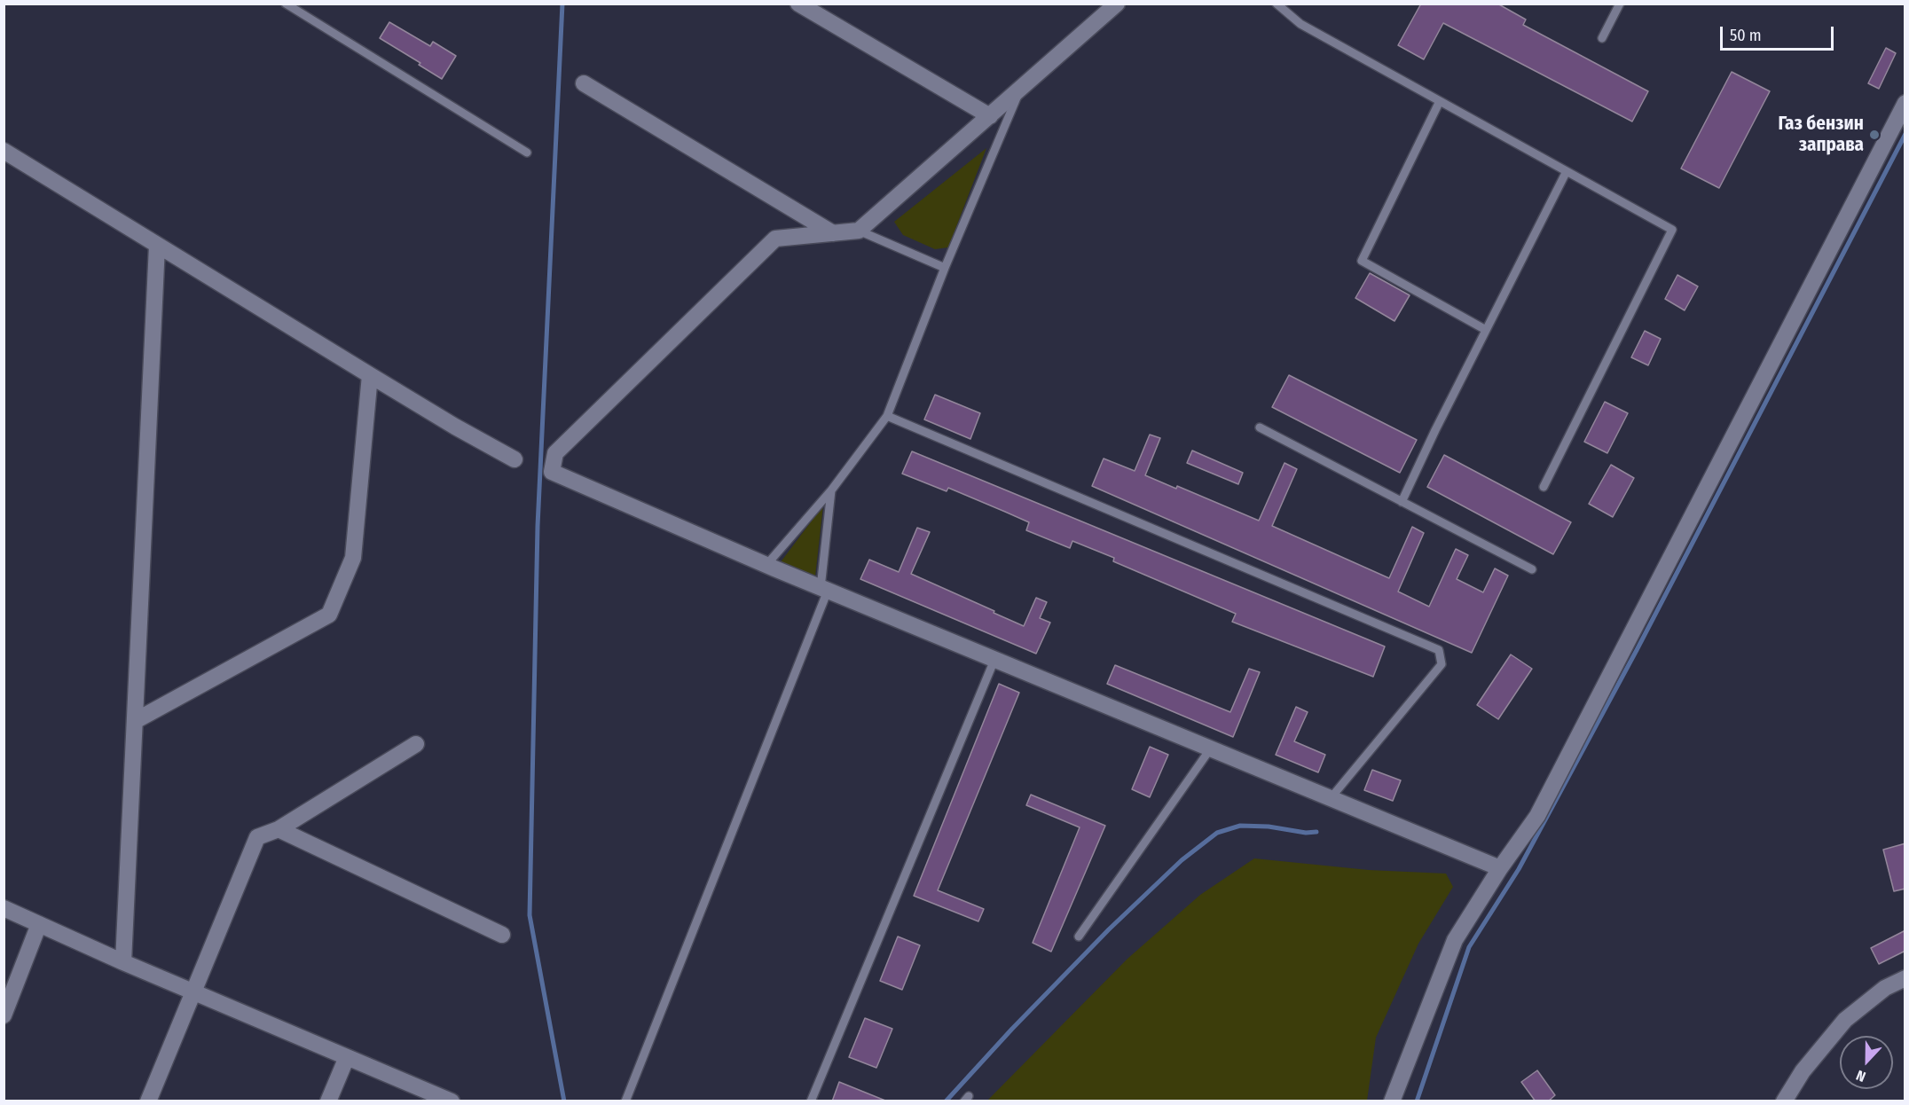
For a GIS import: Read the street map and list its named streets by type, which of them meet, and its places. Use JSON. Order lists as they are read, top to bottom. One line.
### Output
{"places":["Газ бензин заправа"],"scale_bar":"50 m","north":"bottom"}
